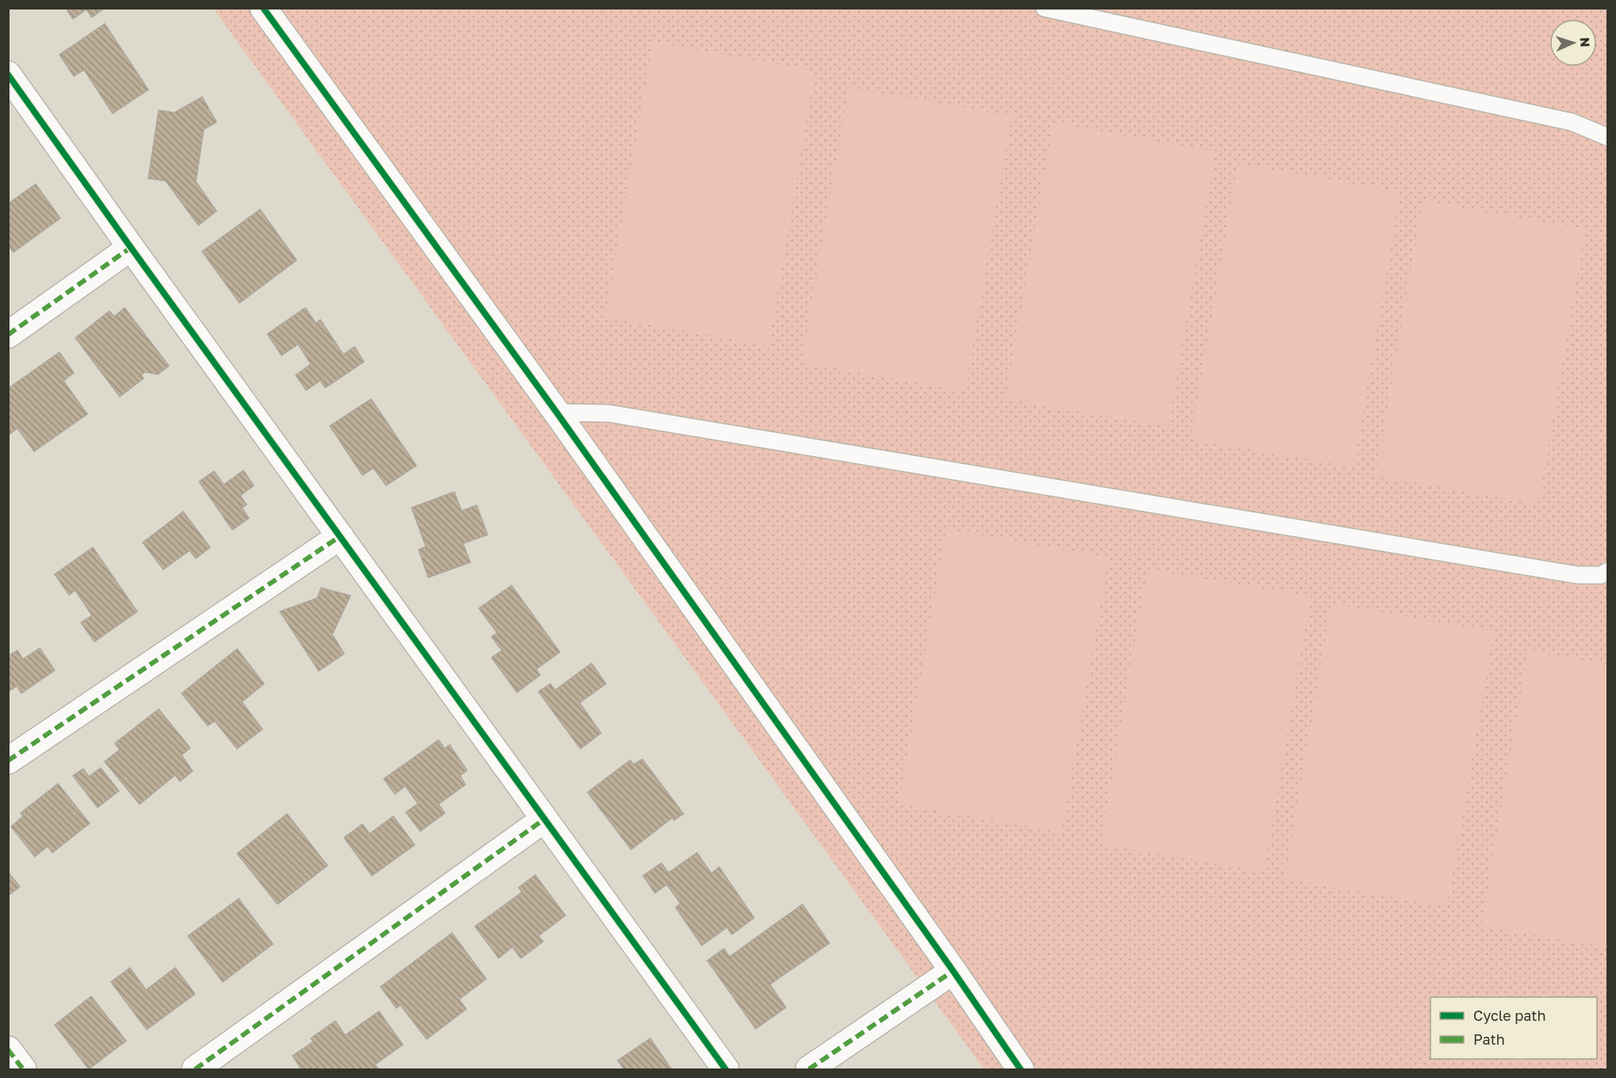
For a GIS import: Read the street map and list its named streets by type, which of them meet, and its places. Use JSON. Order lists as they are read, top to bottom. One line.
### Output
{"legend":["Cycle path","Path"],"north":"right"}
